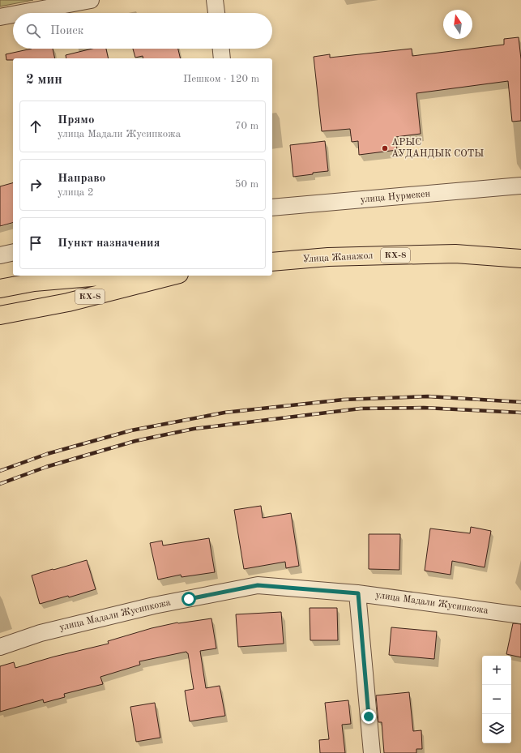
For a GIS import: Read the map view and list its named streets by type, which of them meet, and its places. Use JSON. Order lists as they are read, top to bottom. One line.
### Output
{"streets":{"main road":["КХ-8","Улица Жанажол"],"street":["улица Нурмекен","улица Мадали Жусипкожа"]},"places":["АРЫС АУДАНДЫК СОТЫ"],"north":"top","page":{"search":"Поиск","heading":["2 мин","Пешком · 120 m"],"list":[["Прямо","улица Мадали Жусипкожа","70 m"],["Направо","улица 2","50 m"],"Пункт назначения"],"map_buttons":["+","−"]}}
